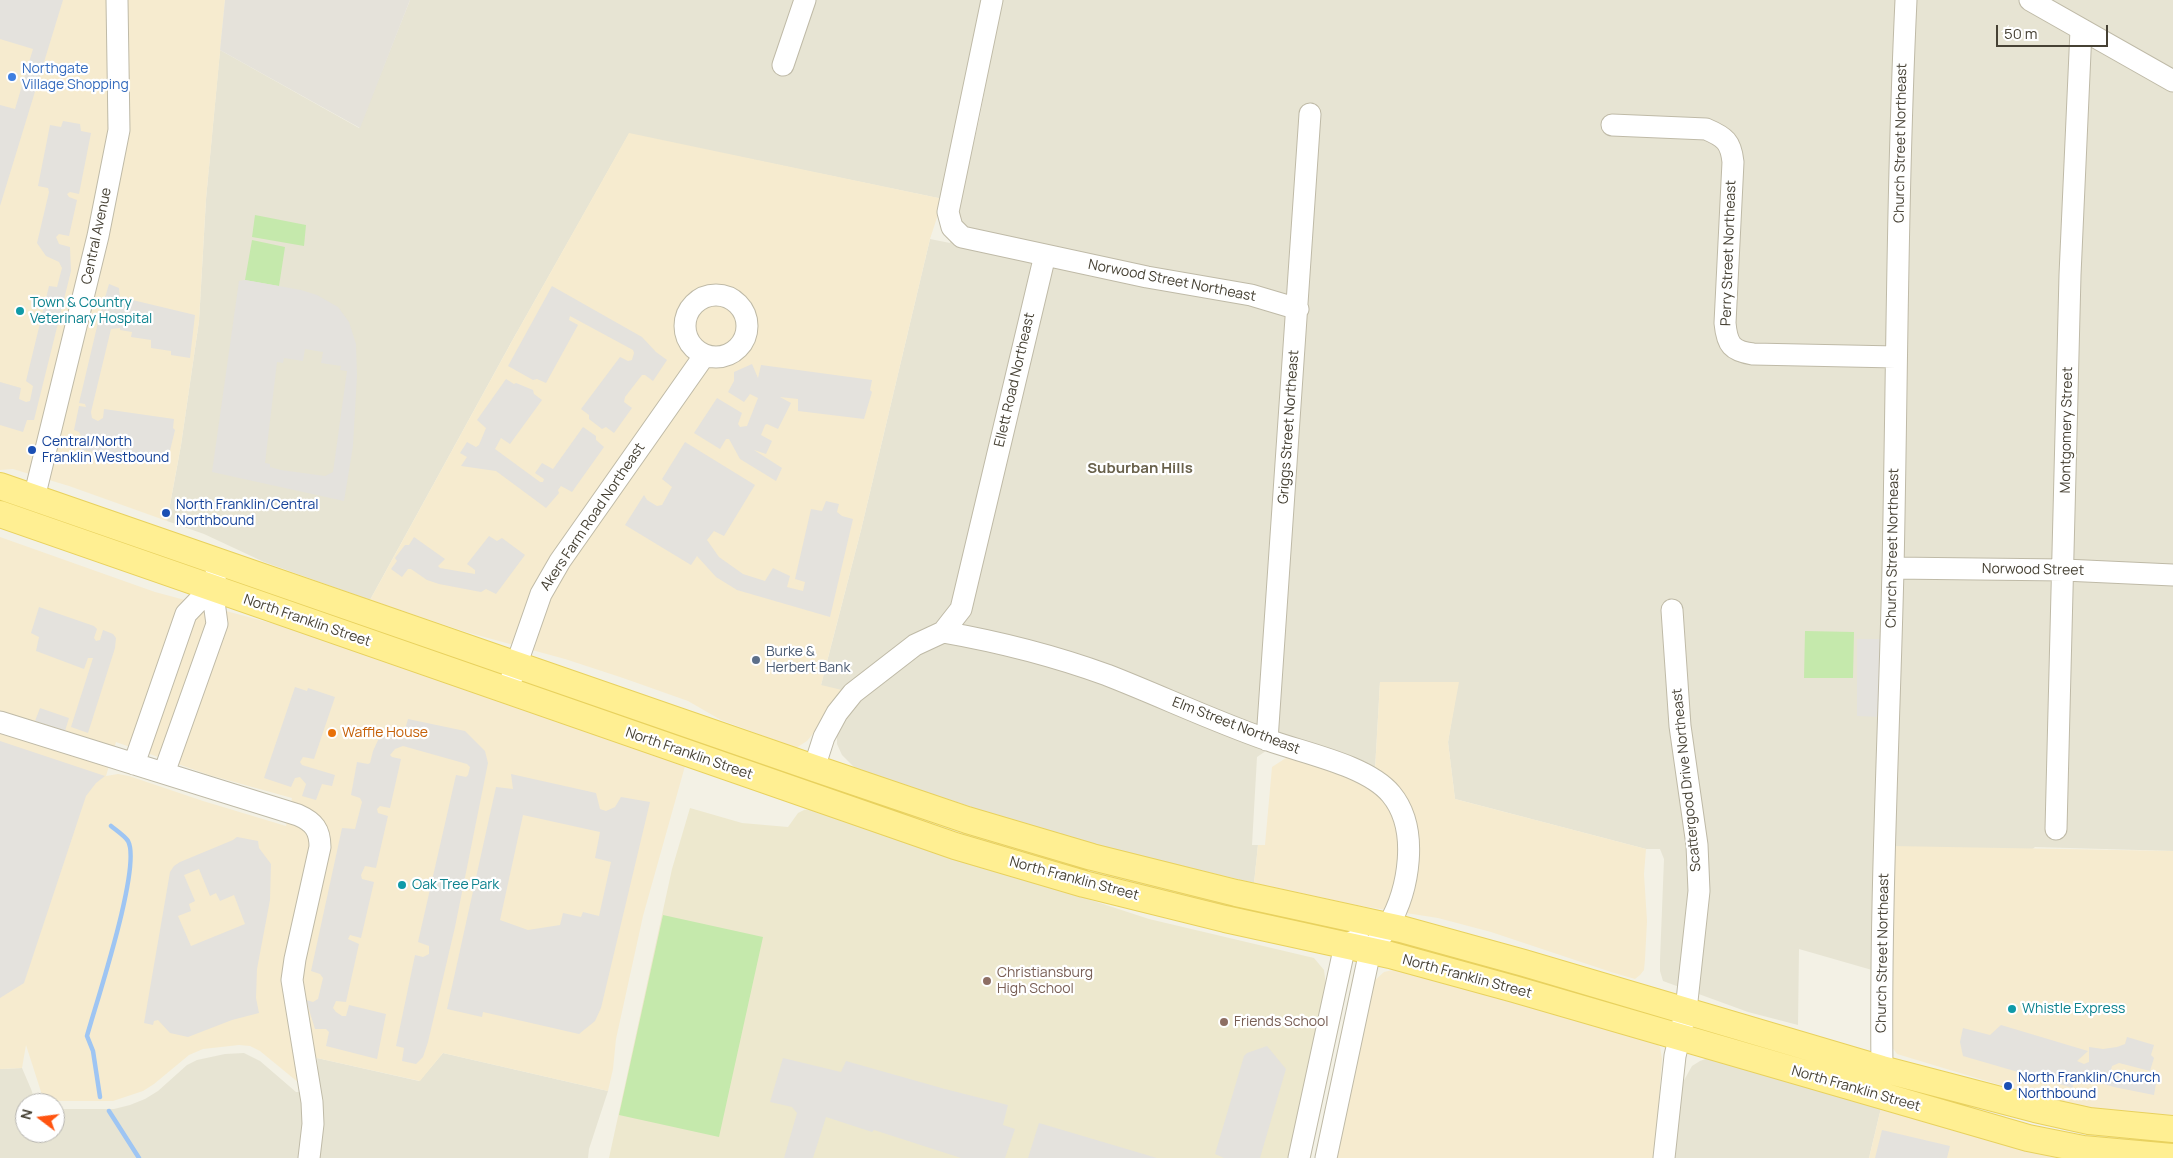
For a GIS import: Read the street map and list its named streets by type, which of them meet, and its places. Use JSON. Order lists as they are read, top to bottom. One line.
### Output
{"streets":{"main road":["North Franklin Street"],"street":["Church Street Northeast","Central Avenue","Perry Street Northeast","Norwood Street Northeast","Ellett Road Northeast","Griggs Street Northeast","Montgomery Street","Akers Farm Road Northeast","Norwood Street","Elm Street Northeast","Scattergood Drive Northeast"]},"crossings":[["Church Street Northeast","Perry Street Northeast"],["Church Street Northeast","Norwood Street"],["Church Street Northeast","North Franklin Street"],["Central Avenue","North Franklin Street"],["Norwood Street Northeast","Ellett Road Northeast"],["Norwood Street Northeast","Griggs Street Northeast"],["Ellett Road Northeast","North Franklin Street"],["Ellett Road Northeast","Elm Street Northeast"],["Griggs Street Northeast","Elm Street Northeast"],["Montgomery Street","Norwood Street"],["Akers Farm Road Northeast","North Franklin Street"],["North Franklin Street","Elm Street Northeast"],["North Franklin Street","Scattergood Drive Northeast"]],"districts":["Suburban Hills"],"places":["Northgate Village Shopping","Town & Country Veterinary Hospital","Central/North Franklin Westbound","North Franklin/Central Northbound","Burke & Herbert Bank","Waffle House","Oak Tree Park","Christiansburg High School","Whistle Express","Friends School","North Franklin/Church Northbound"],"scale_bar":"50 m","north":"left"}
